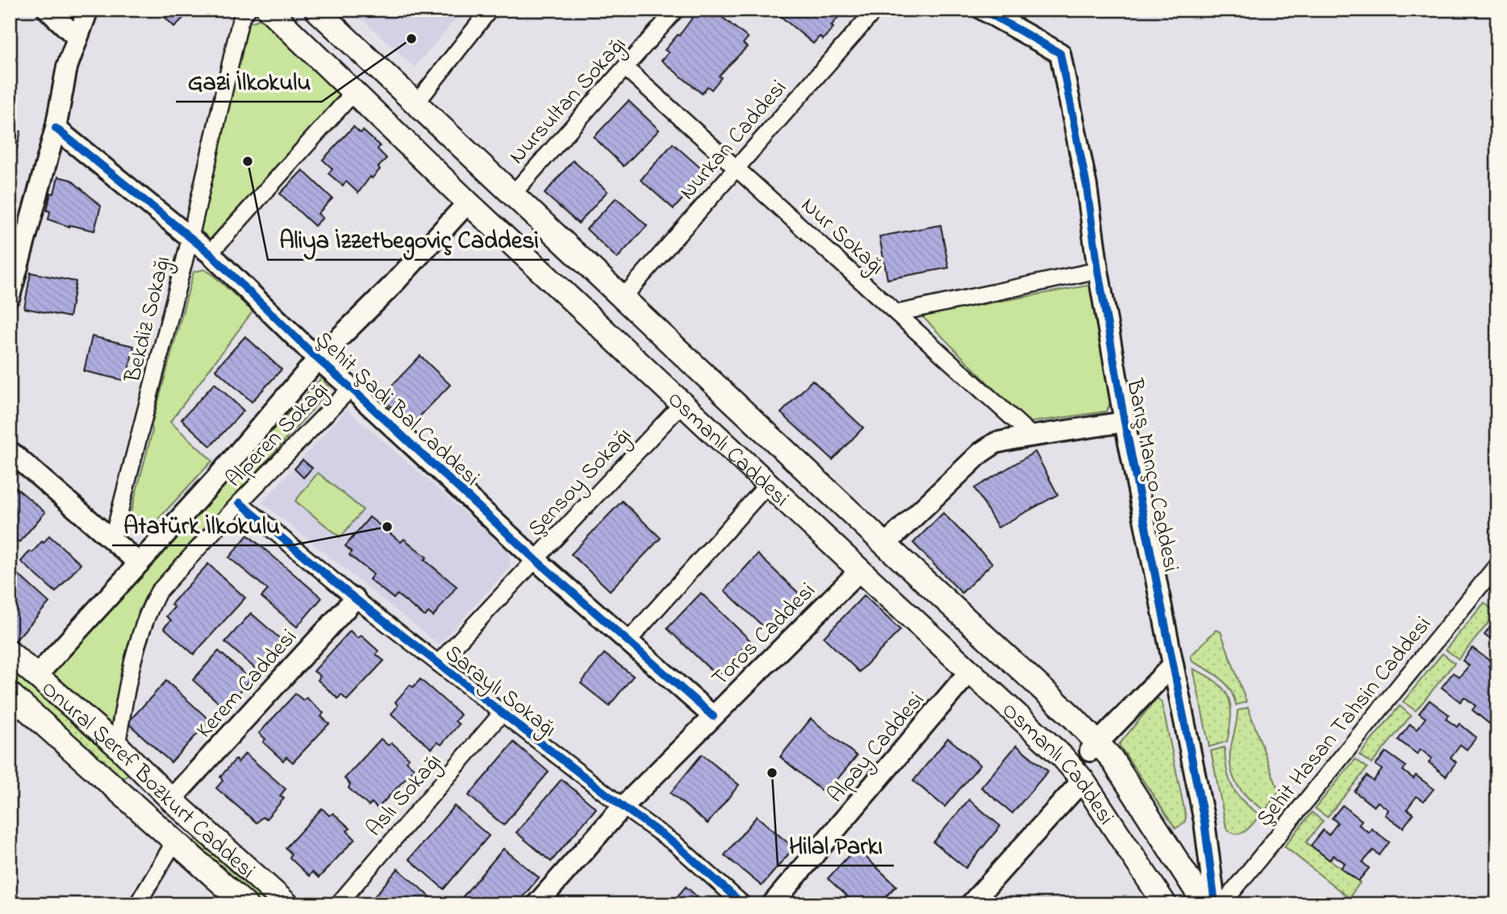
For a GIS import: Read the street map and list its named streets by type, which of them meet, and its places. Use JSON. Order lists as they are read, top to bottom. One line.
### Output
{"streets":{"main road":["Osmanlı Caddesi","Onural Şeref Bozkurt Caddesi"],"street":["Nursultan Sokağı","Nurkan Caddesi","Nur Sokağı","Bekdiz Sokağı","Şehit Şadi Bal Caddesi","Alperen Sokağı","Barış Manço Caddesi","Şensoy Sokağı","Toros Caddesi","Kerem Caddesi","Saraylı Sokağı","Şehit Hasan Tahsin Caddesi","Alpay Caddesi","Aslı Sokağı"]},"crossings":[["Nursultan Sokağı","Nur Sokağı"],["Nursultan Sokağı","Osmanlı Caddesi"],["Nurkan Caddesi","Nur Sokağı"],["Nurkan Caddesi","Osmanlı Caddesi"],["Bekdiz Sokağı","Şehit Şadi Bal Caddesi"],["Şehit Şadi Bal Caddesi","Alperen Sokağı"],["Şehit Şadi Bal Caddesi","Şensoy Sokağı"],["Şehit Şadi Bal Caddesi","Toros Caddesi"],["Alperen Sokağı","Saraylı Sokağı"],["Alperen Sokağı","Onural Şeref Bozkurt Caddesi"],["Osmanlı Caddesi","Barış Manço Caddesi"],["Osmanlı Caddesi","Şensoy Sokağı"],["Osmanlı Caddesi","Toros Caddesi"],["Osmanlı Caddesi","Şehit Hasan Tahsin Caddesi"],["Osmanlı Caddesi","Alpay Caddesi"],["Barış Manço Caddesi","Şehit Hasan Tahsin Caddesi"],["Şensoy Sokağı","Saraylı Sokağı"],["Toros Caddesi","Saraylı Sokağı"],["Kerem Caddesi","Saraylı Sokağı"],["Kerem Caddesi","Onural Şeref Bozkurt Caddesi"],["Saraylı Sokağı","Aslı Sokağı"]],"places":["Gazi İlkokulu","Aliya İzzetbegoviç Caddesi","Atatürk İlkokulu","Hilal Parkı"]}
